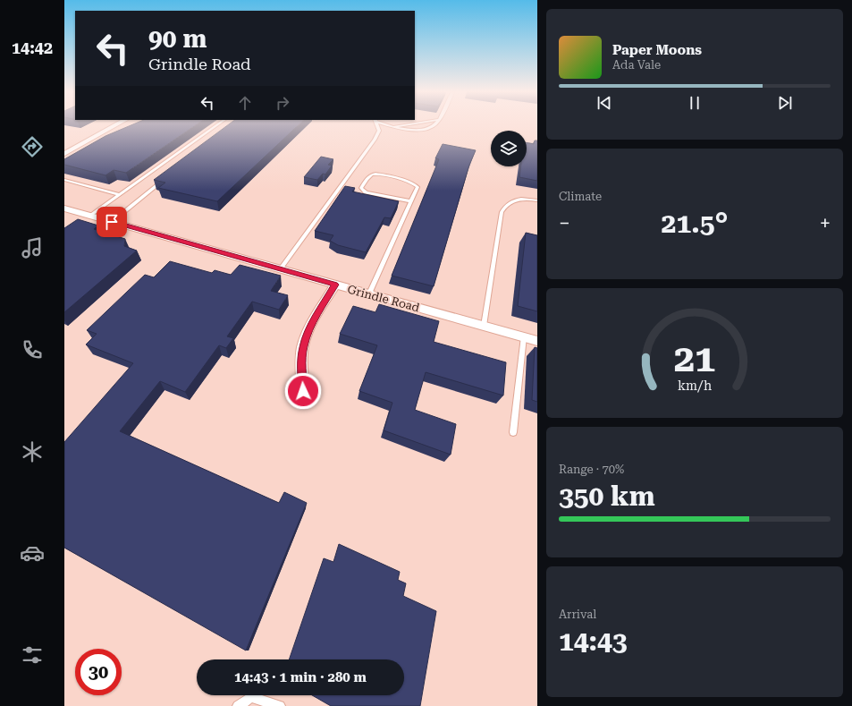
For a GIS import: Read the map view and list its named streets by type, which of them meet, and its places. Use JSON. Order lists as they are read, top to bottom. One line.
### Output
{"streets":{"street":["Grindle Road"]},"page":{"tabs":"14:42","turn":["90 m","Grindle Road"],"song":["Paper Moons","Ada Vale"],"tile":["Climate",["Range · 70%","350 km"],["Arrival","14:43"]],"heat":["−","21.5°","+"],"limit":"30","trip":"14:43 · 1 min · 280 m","gauge":["21","km/h"]}}
